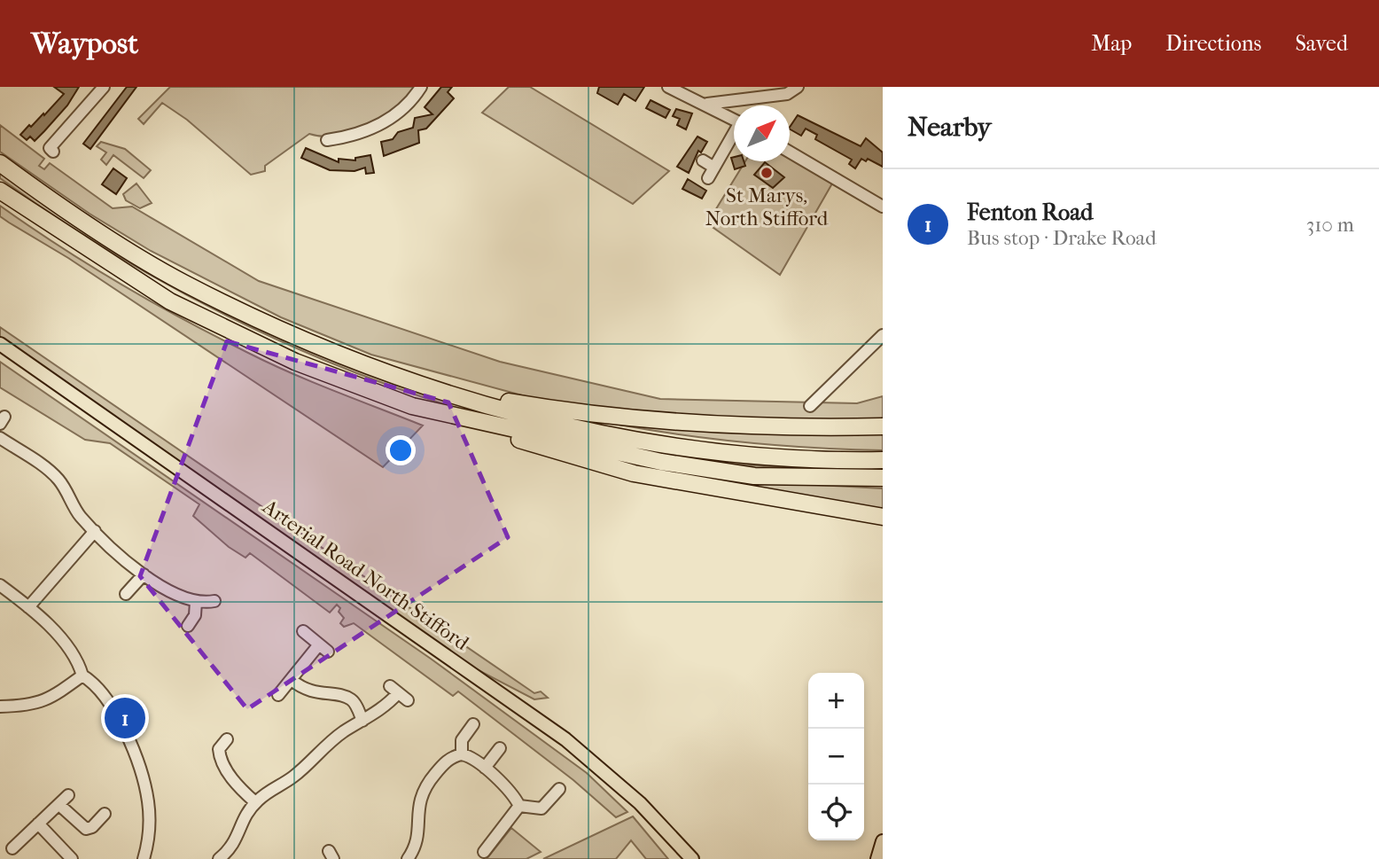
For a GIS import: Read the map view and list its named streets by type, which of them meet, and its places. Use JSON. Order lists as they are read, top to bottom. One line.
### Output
{"streets":{"main road":["Arterial Road North Stifford"]},"places":["St Marys, North Stifford"],"north":"top right","page":{"header":"Waypost","nav":["Map","Directions","Saved"],"heading":"Nearby","list":[{"mark":"1","name":"Fenton Road","note":"Bus stop · Drake Road","value":"310 m"}],"map_buttons":["+","−"],"pins":"1"}}
